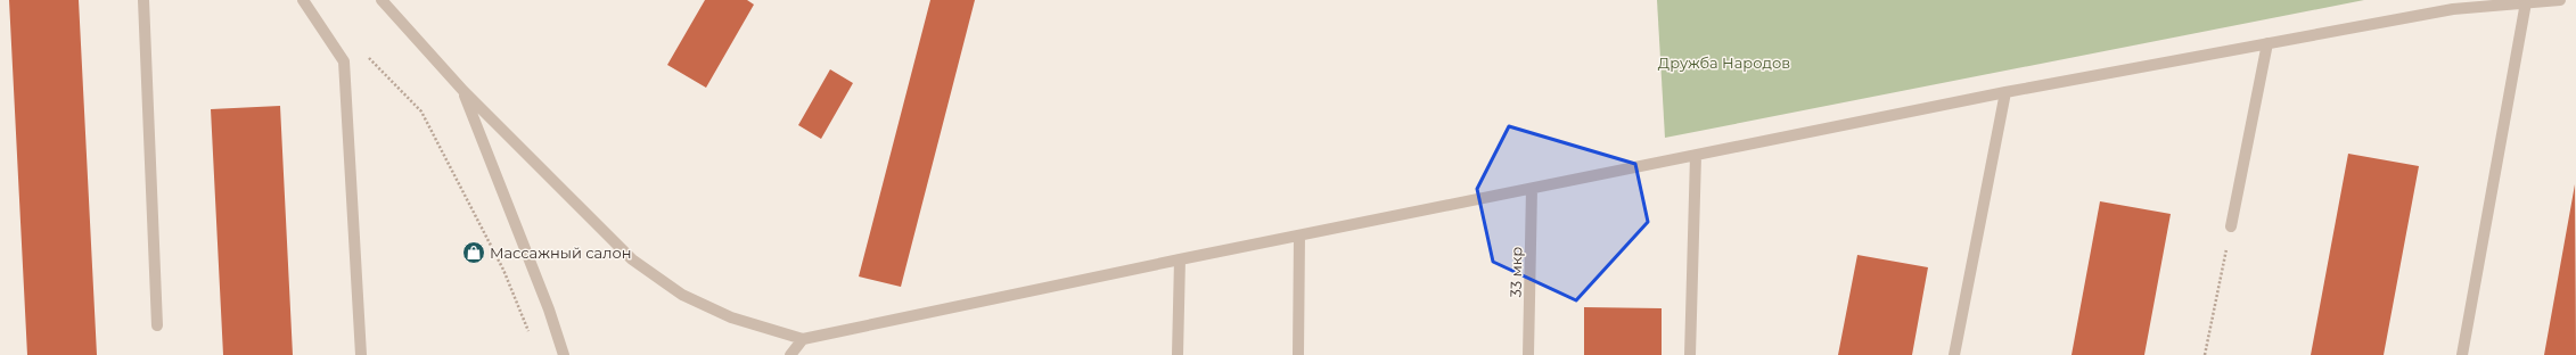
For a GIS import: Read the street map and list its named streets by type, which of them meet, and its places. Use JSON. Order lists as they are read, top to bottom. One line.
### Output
{"streets":{"street":["33 мкр"]},"parks":["Дружба Народов"],"places":{"shop":["Массажный салон"]}}
